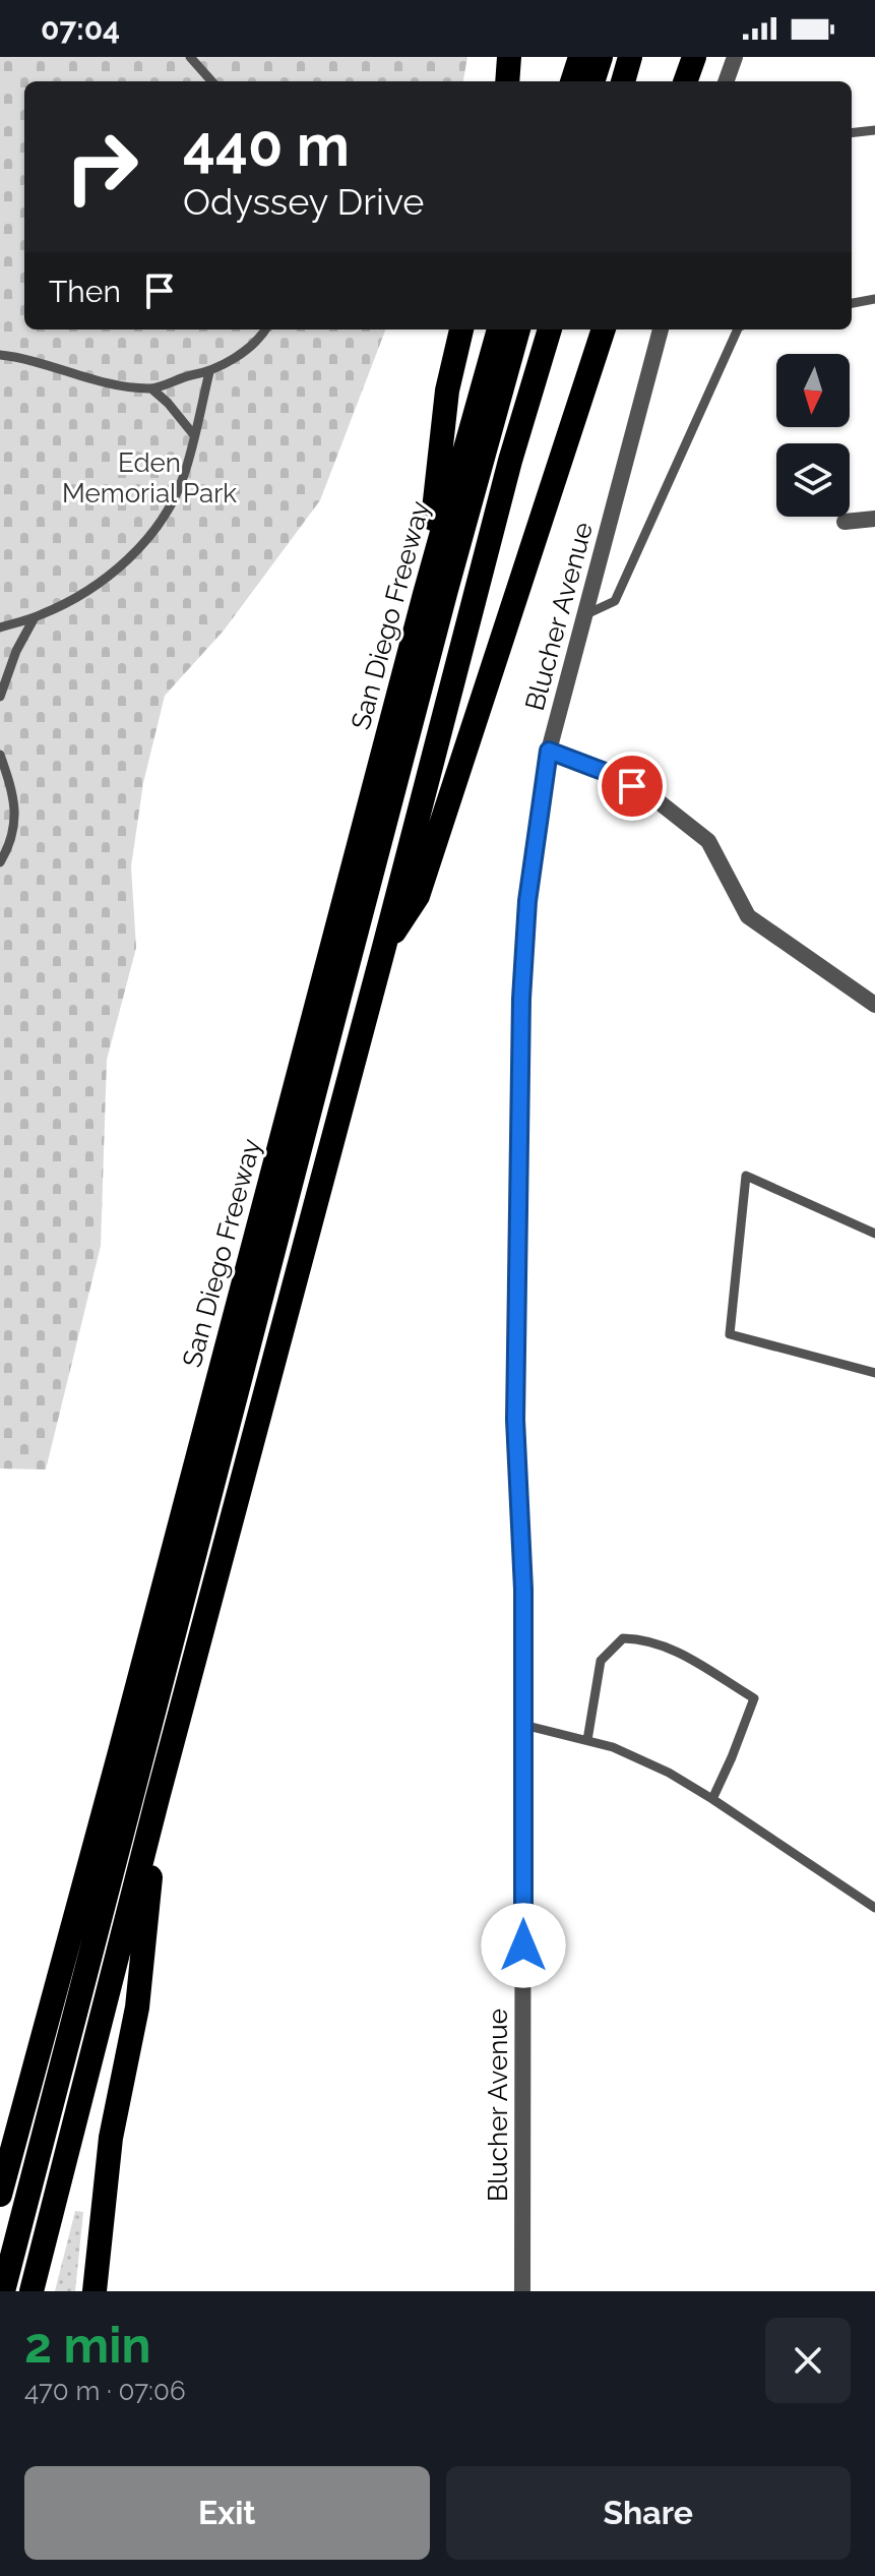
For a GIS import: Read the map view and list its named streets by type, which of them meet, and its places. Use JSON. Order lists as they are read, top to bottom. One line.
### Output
{"streets":{"highway":["San Diego Freeway"],"street":["Blucher Avenue"]},"parks":["Eden Memorial Park"],"north":"bottom","page":{"status":"07:04","turn":["440 m","Odyssey Drive"],"then":"Then","heading":["2 min","470 m · 07:06"],"buttons":["Exit","Share"]}}
